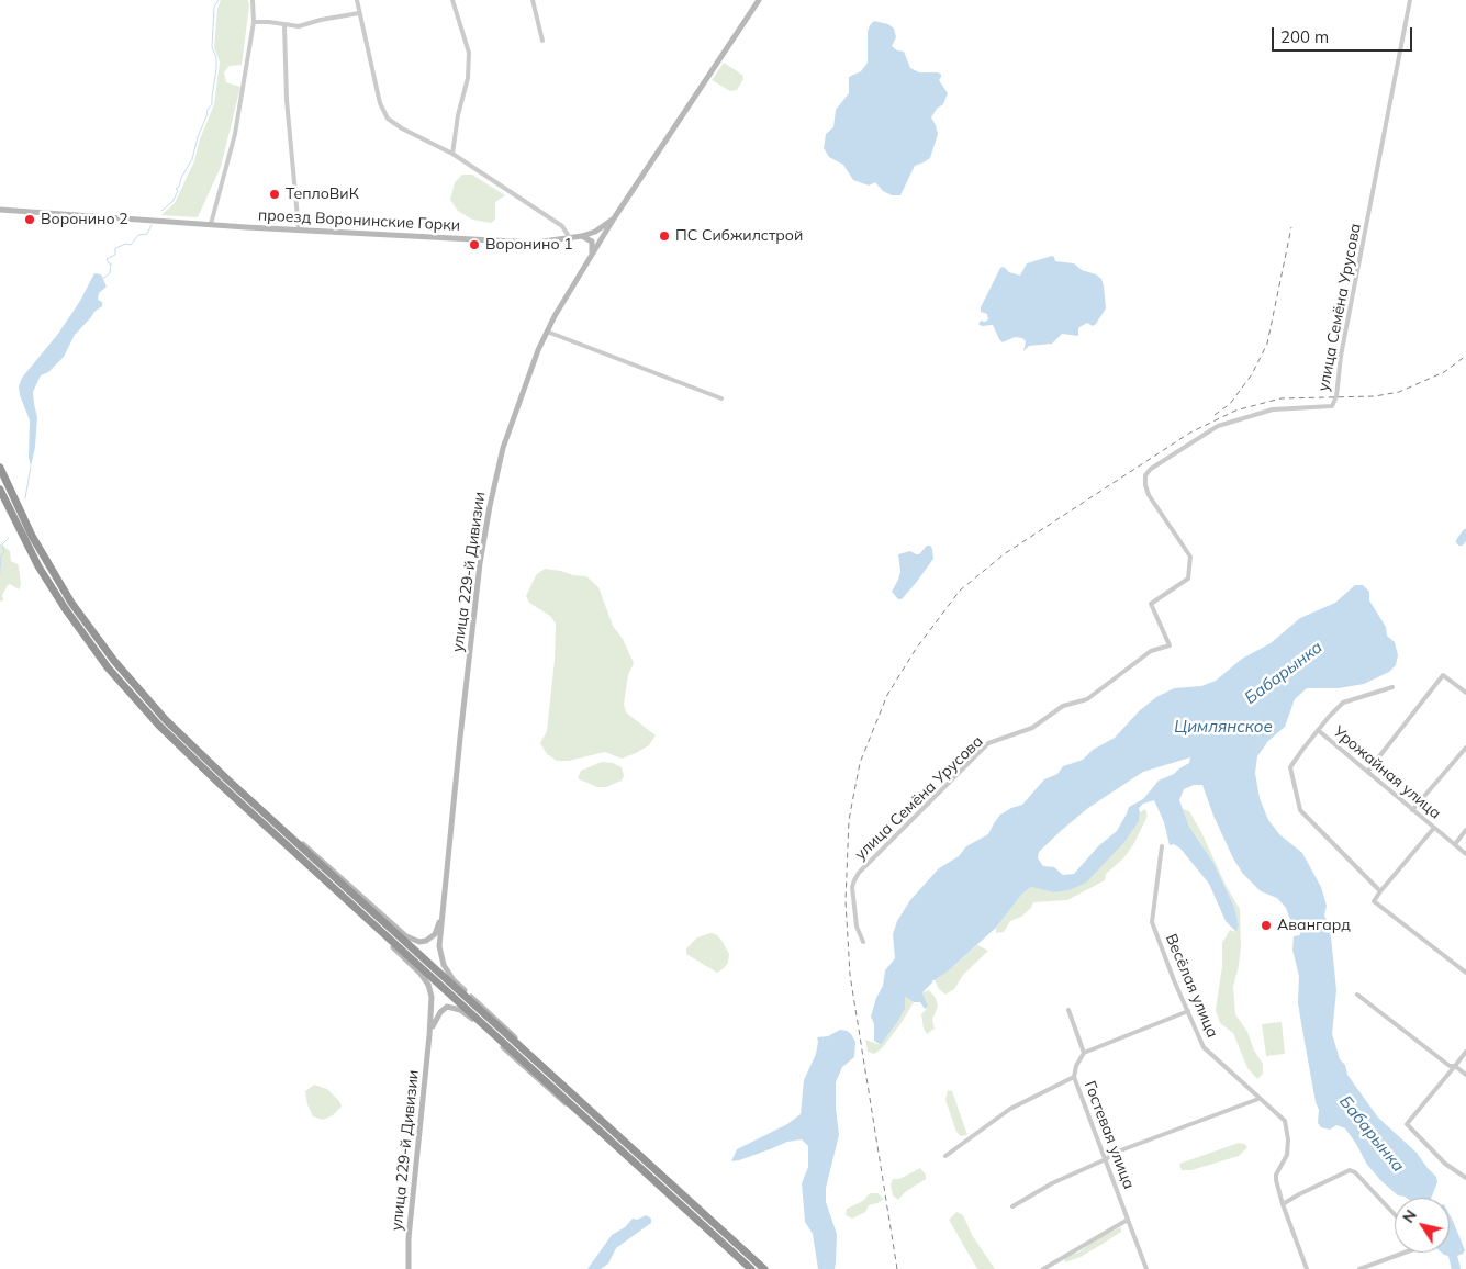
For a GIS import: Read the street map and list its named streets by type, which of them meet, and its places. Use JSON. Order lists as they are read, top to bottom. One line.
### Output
{"streets":{"street":["проезд Воронинские Горки","улица Семёна Урусова","улица 229-й Дивизии","Урожайная улица","Весёлая улица","Гостевая улица"]},"crossings":[["проезд Воронинские Горки","улица 229-й Дивизии"]],"water":["Бабарынка","Цимлянское"],"places":["ТеплоВиК","Воронино 2","ПС Сибжилстрой","Воронино 1","Авангард"],"scale_bar":"200 m","north":"top left"}
